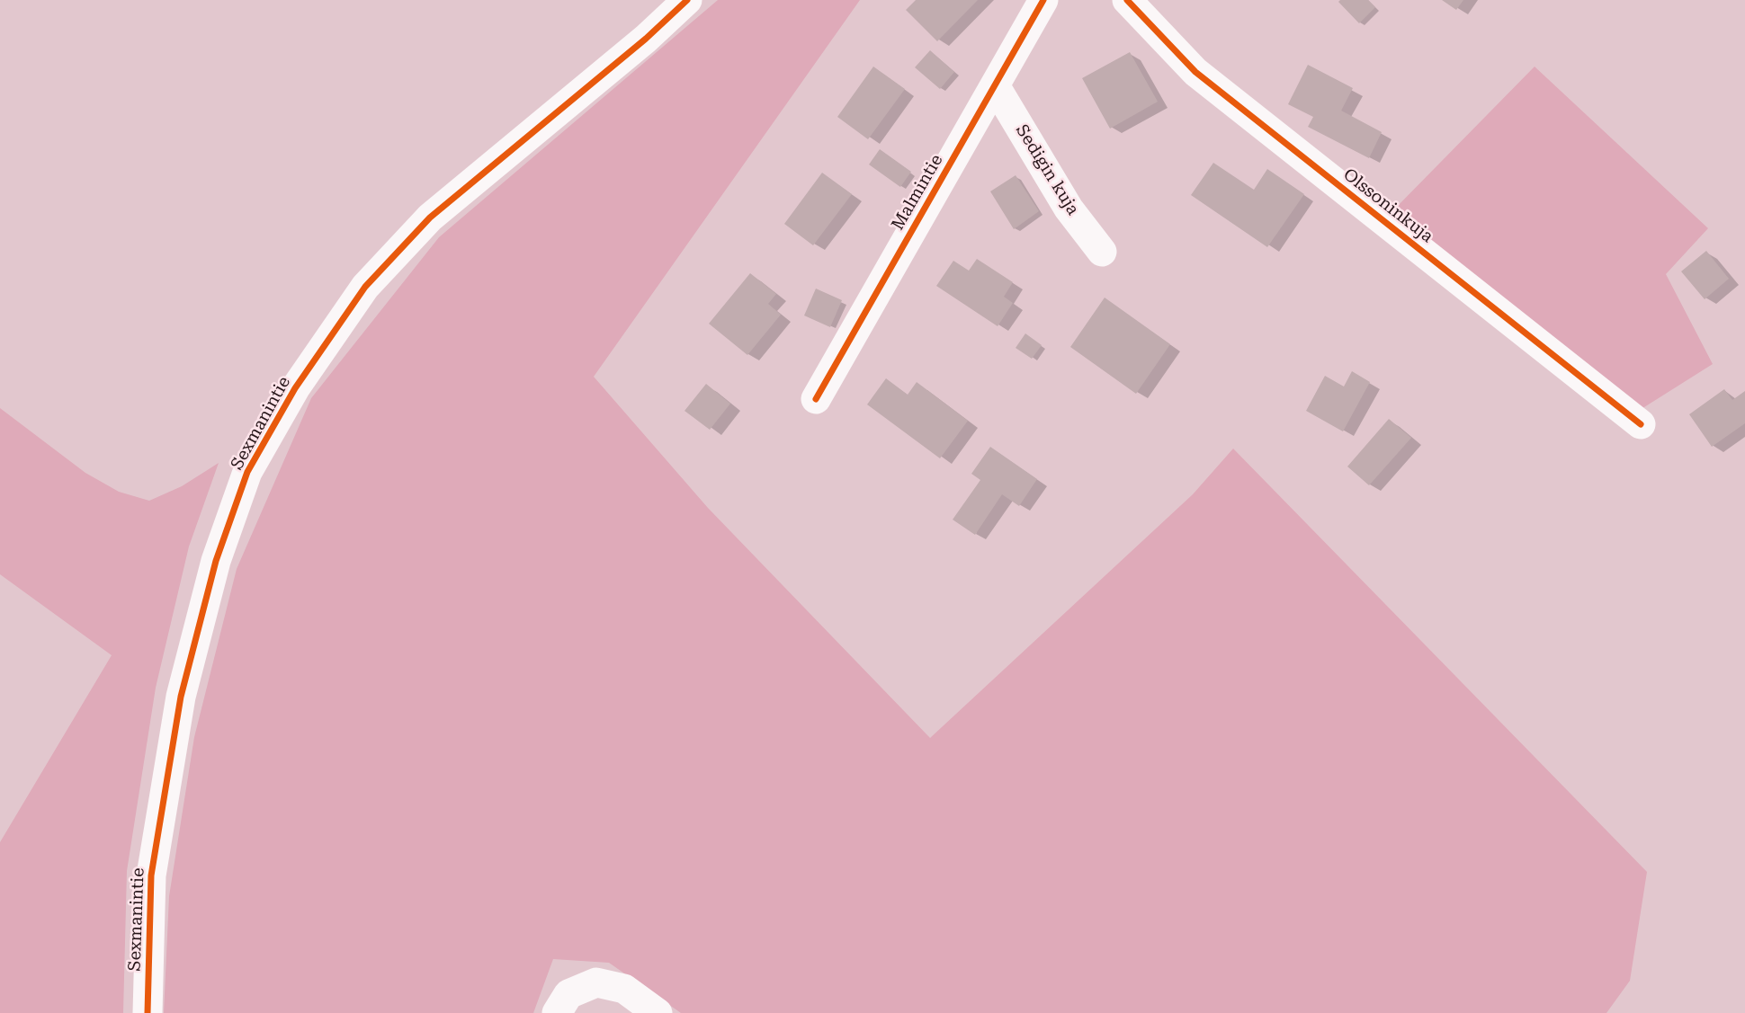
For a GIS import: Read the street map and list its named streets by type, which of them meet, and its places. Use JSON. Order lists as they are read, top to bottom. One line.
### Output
{"streets":{"street":["Sedigin kuja","Malmintie","Olssoninkuja","Sexmanintie"]},"crossings":[["Sedigin kuja","Malmintie"]]}
